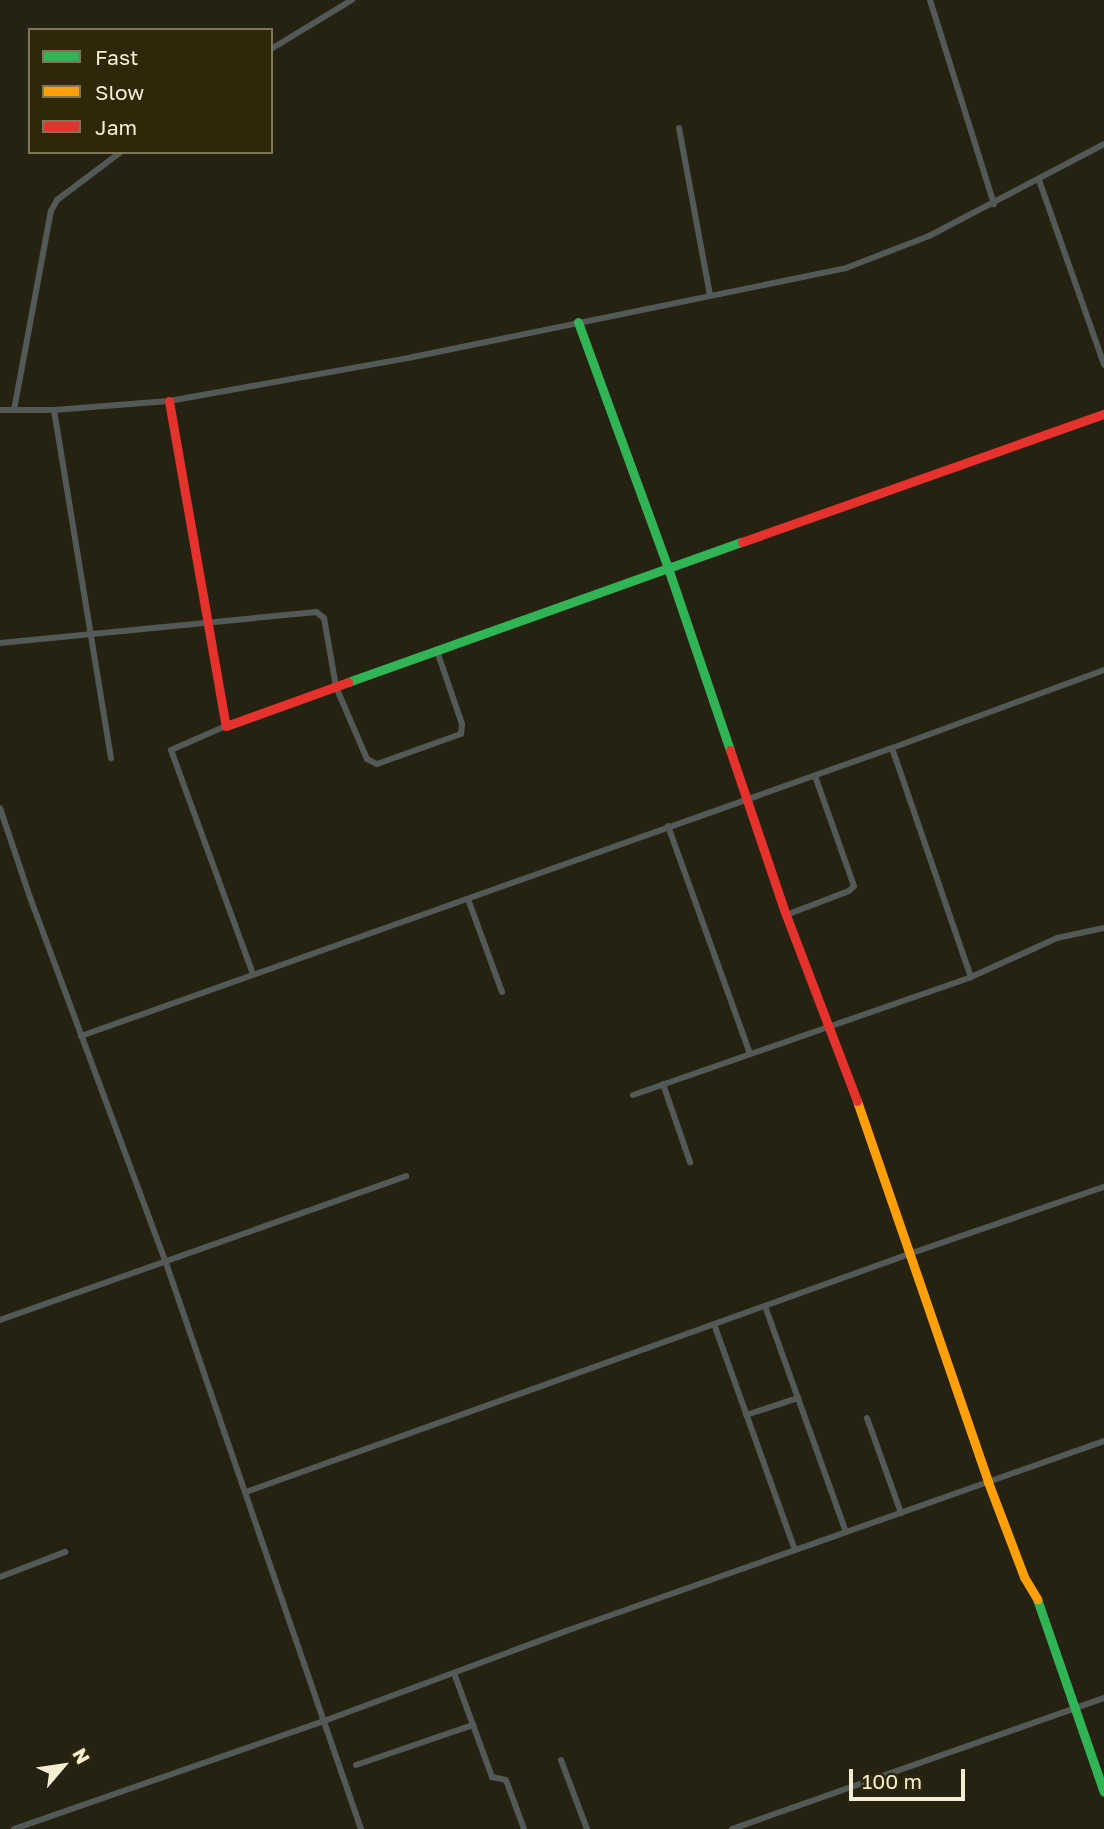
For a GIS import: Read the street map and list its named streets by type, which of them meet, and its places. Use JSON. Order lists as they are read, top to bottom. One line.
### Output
{"legend":["Fast","Slow","Jam"],"scale_bar":"100 m","north":"top right"}
